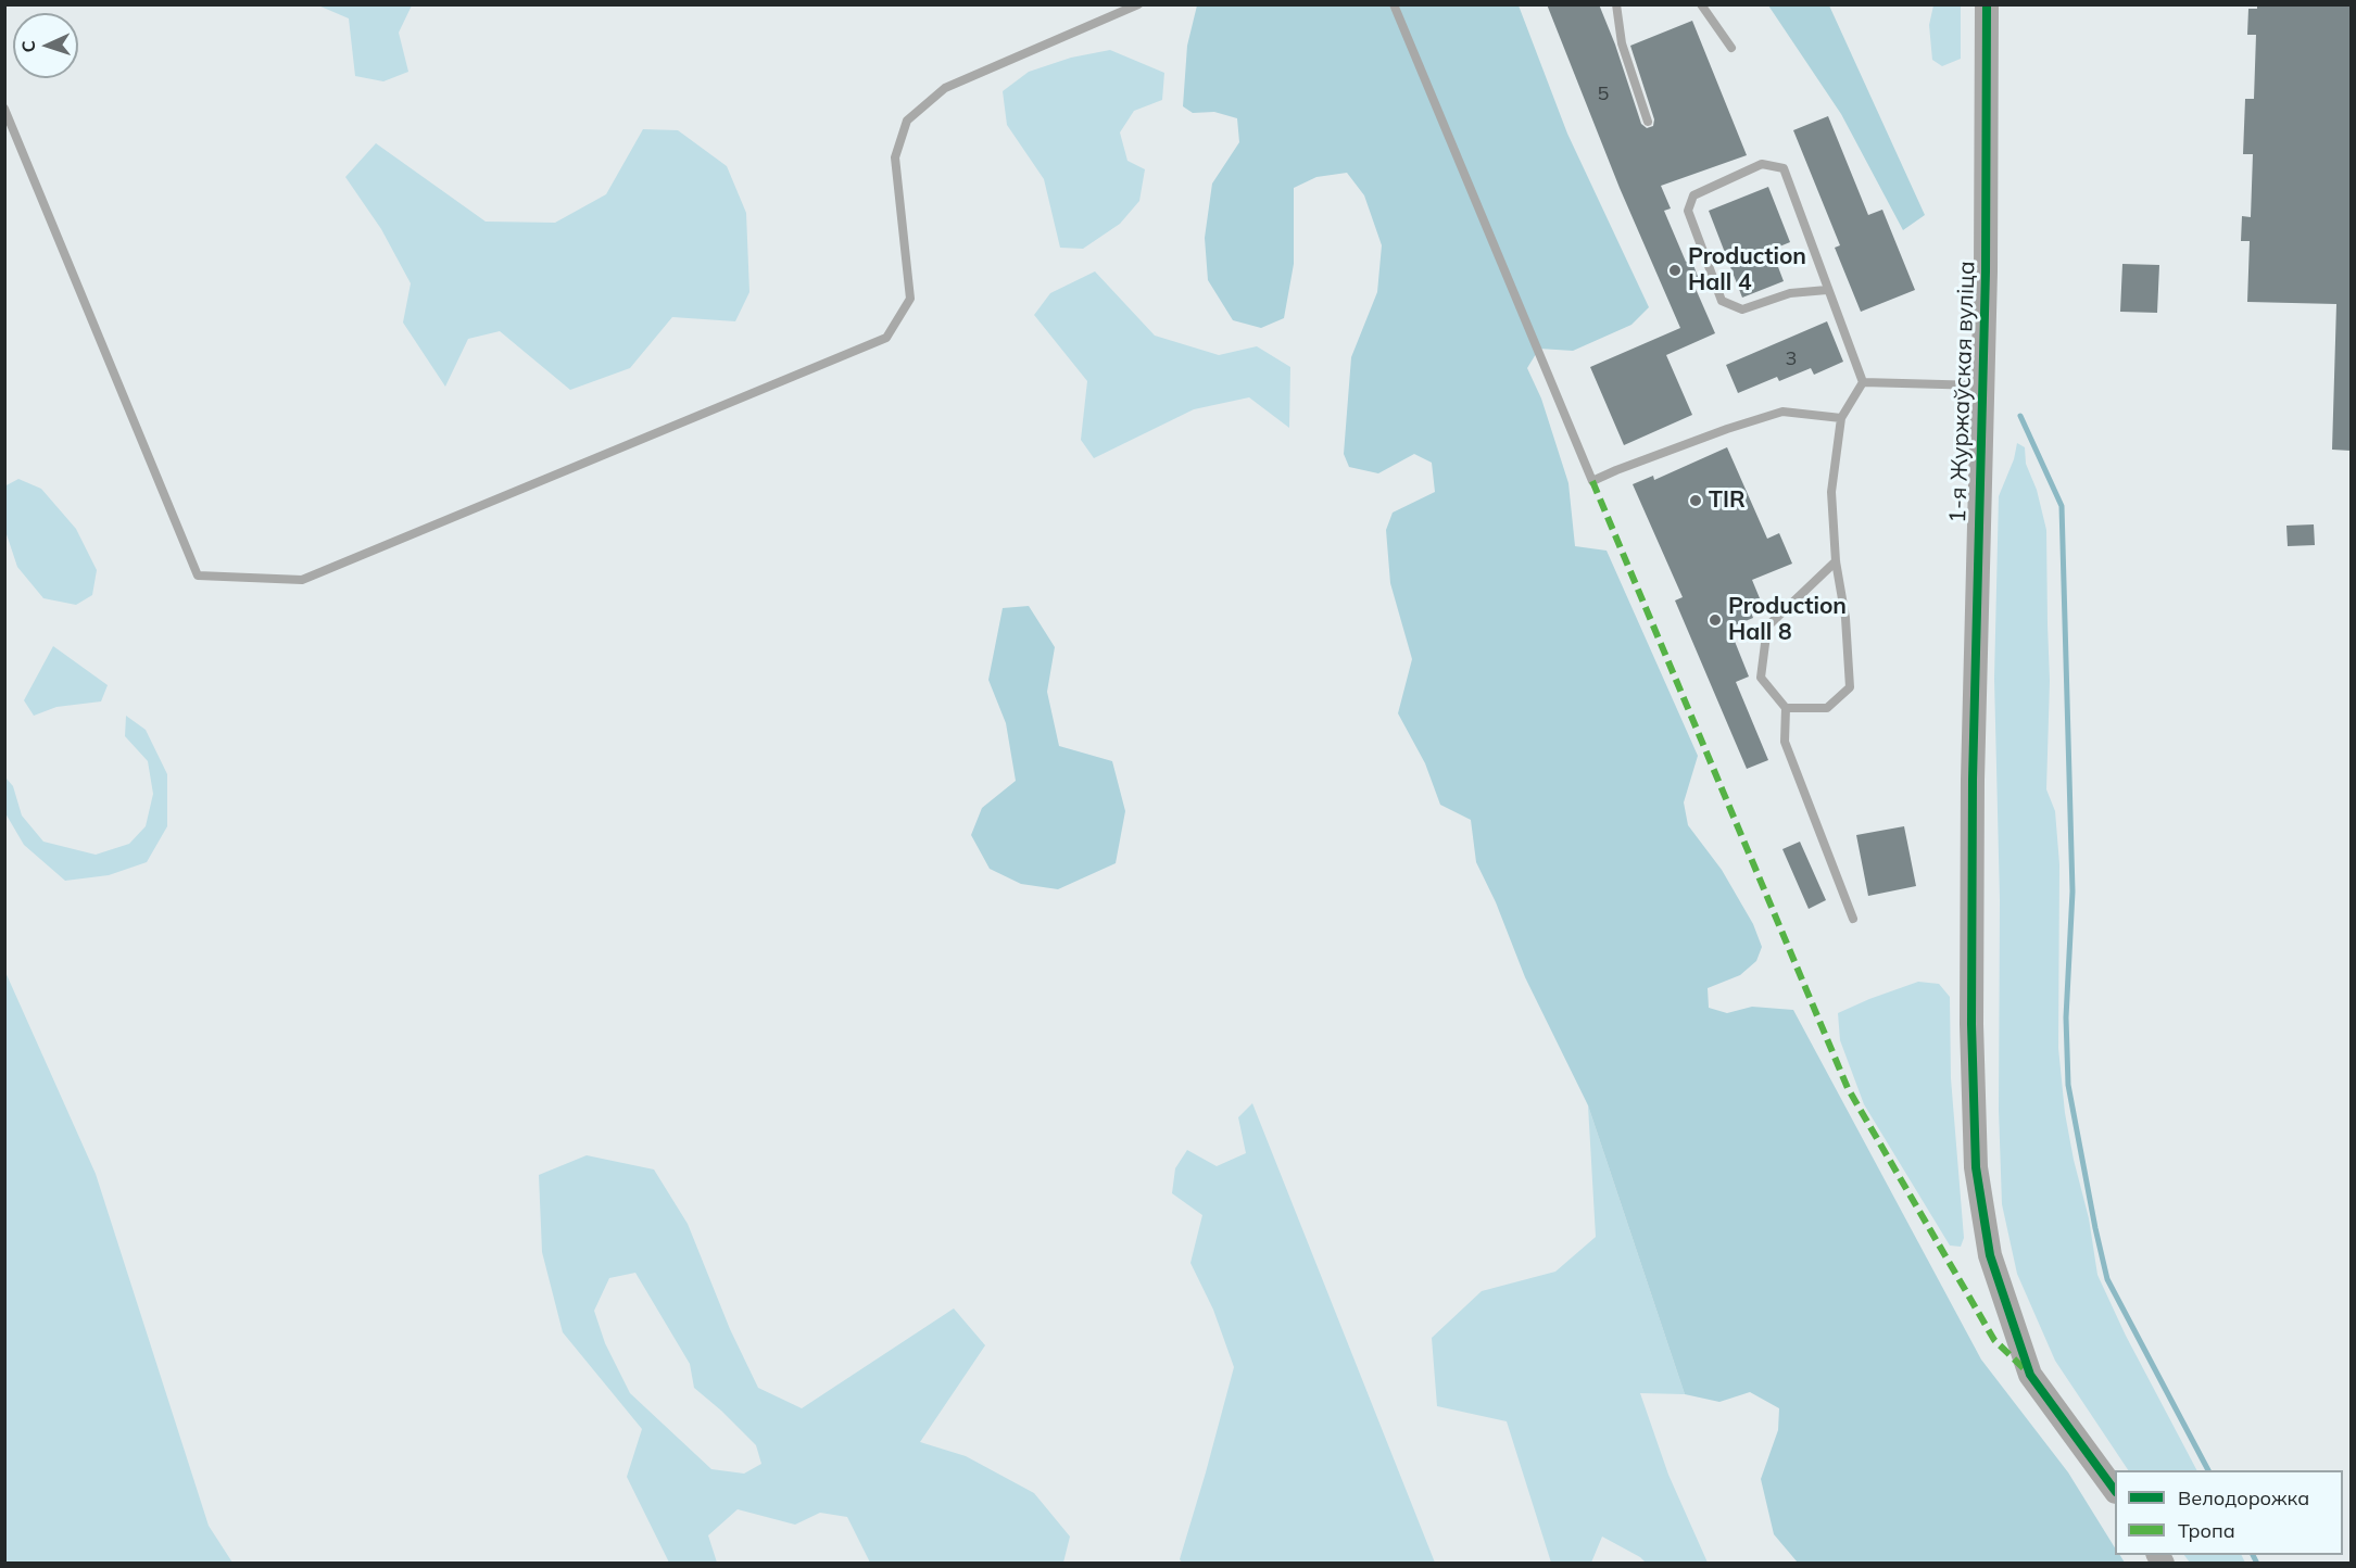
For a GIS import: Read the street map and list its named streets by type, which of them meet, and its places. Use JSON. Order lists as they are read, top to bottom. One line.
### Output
{"streets":{"street":["1-я Журжаўская вуліца"]},"places":["Production Hall 4","TIR","Production Hall 8"],"house_numbers":["5","3"],"legend":["Велодорожка","Тропа"],"north":"left"}
